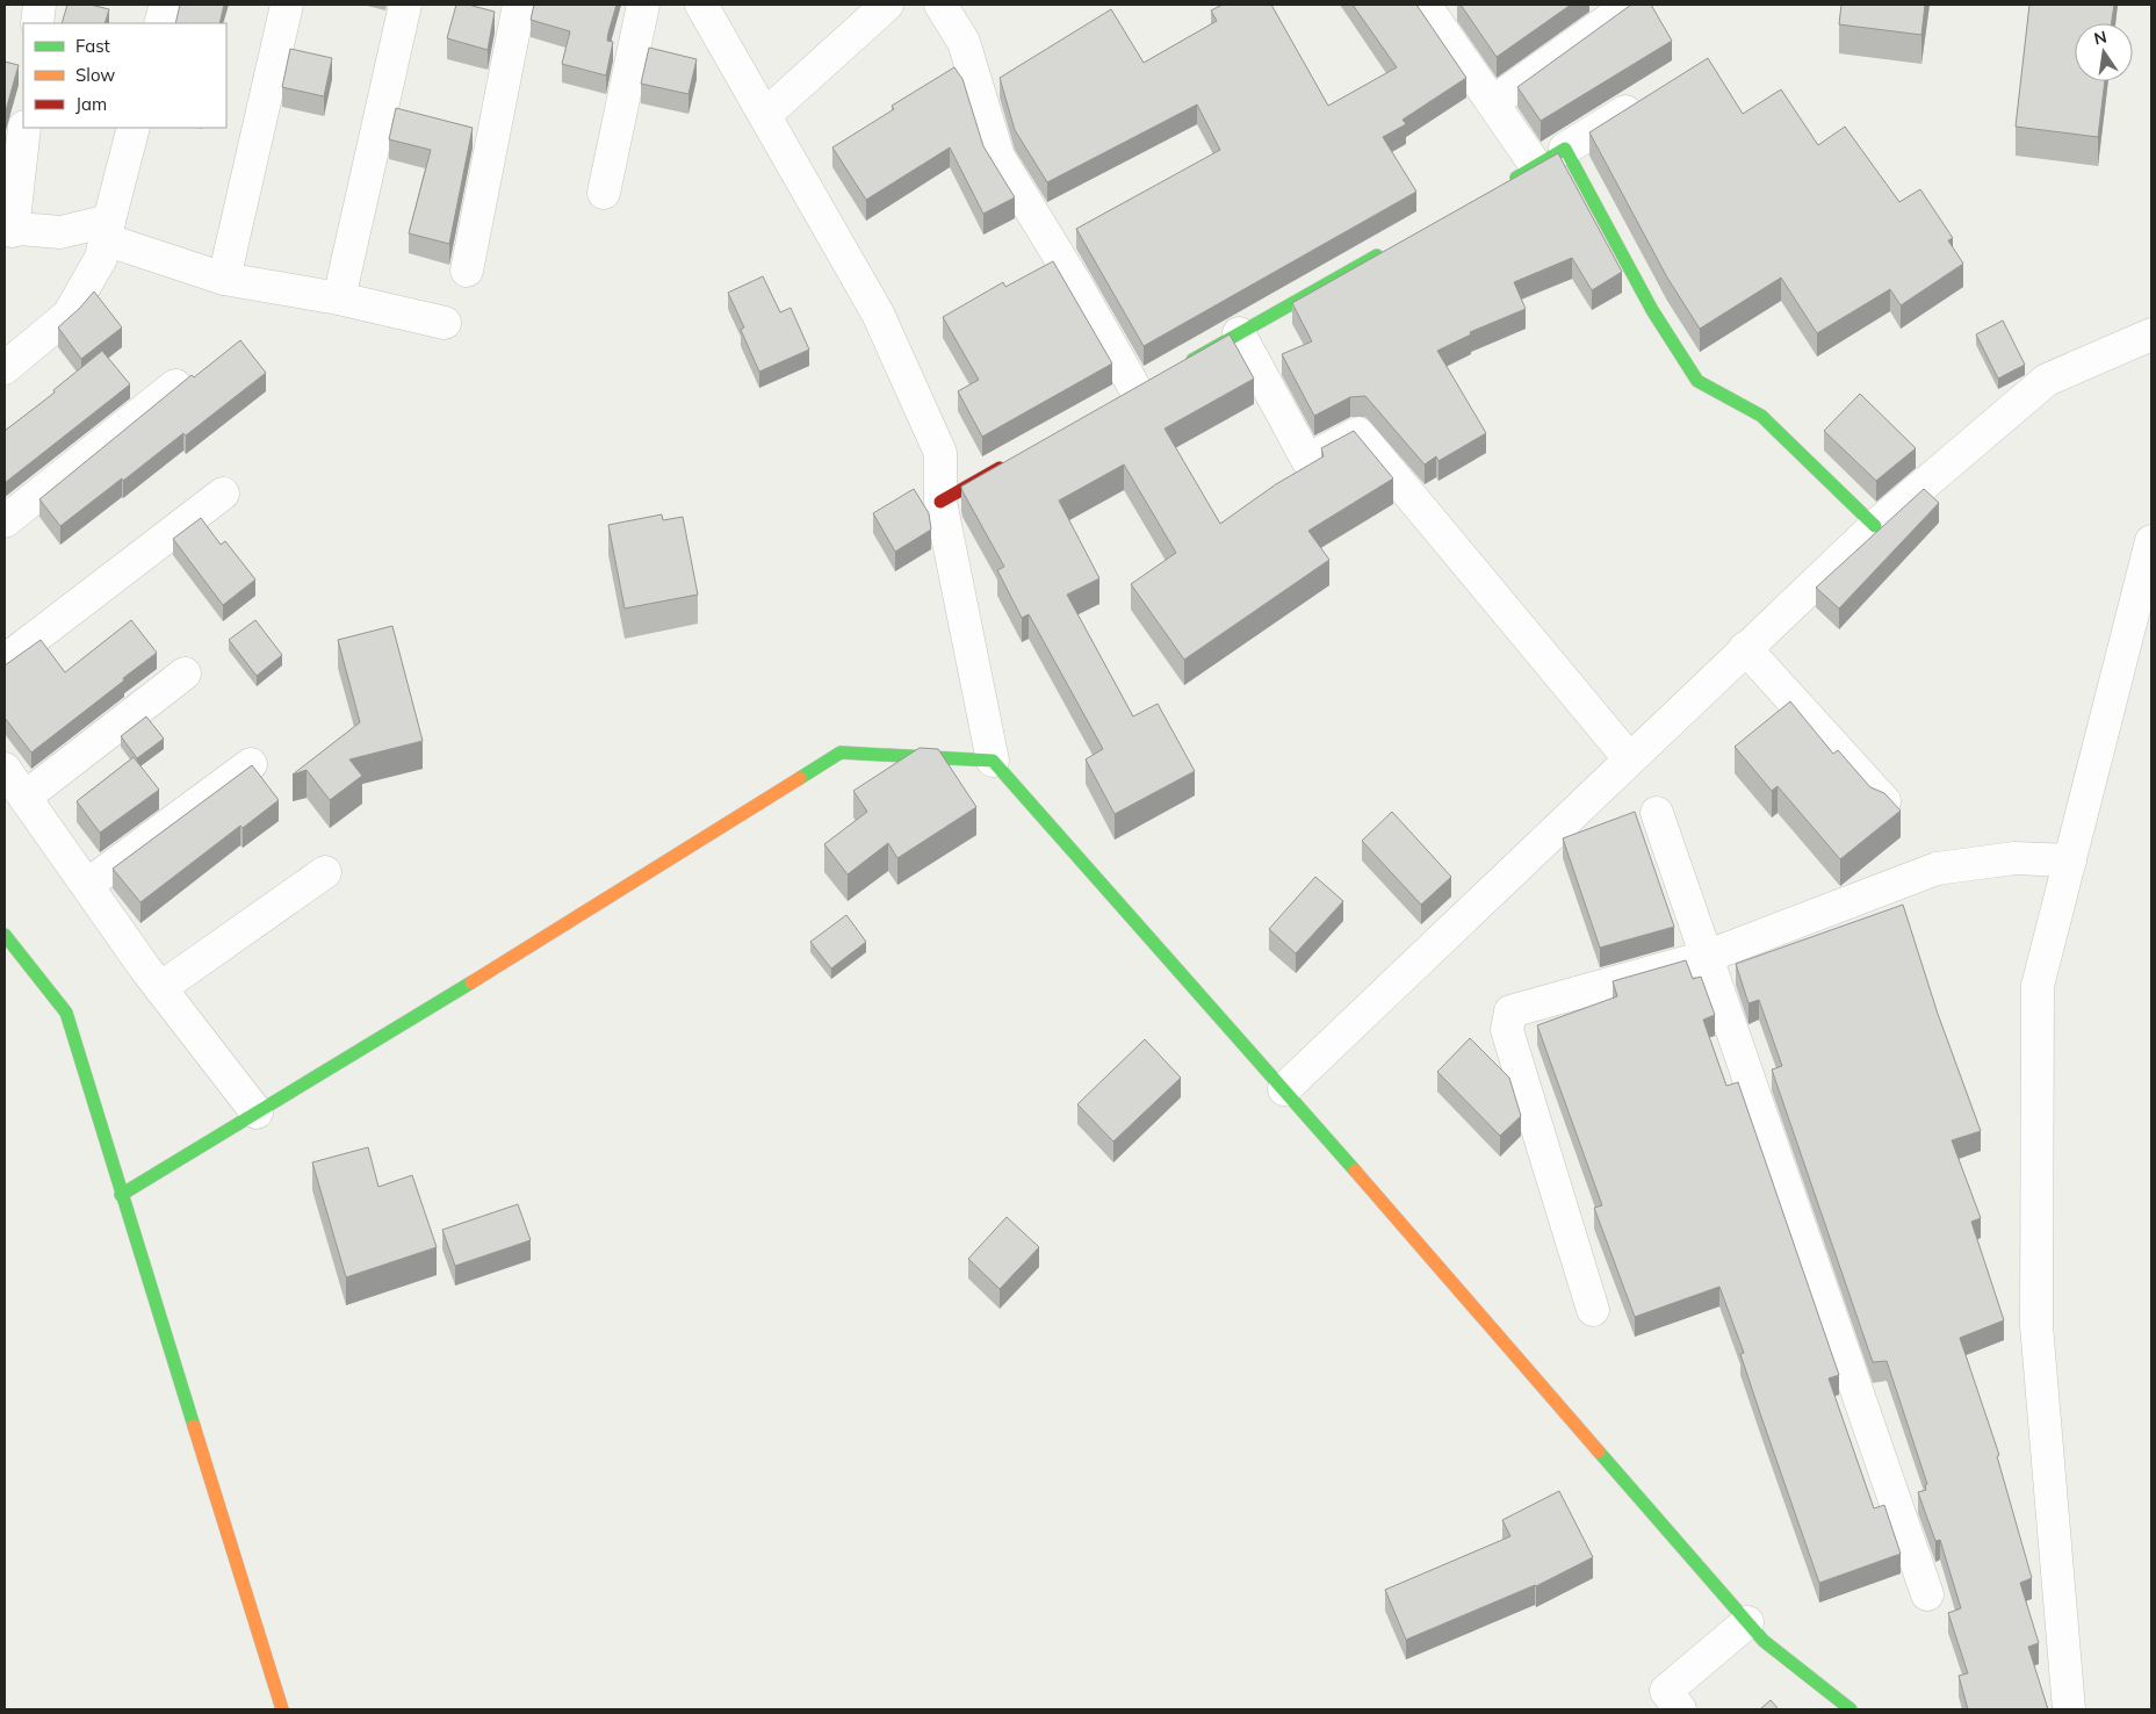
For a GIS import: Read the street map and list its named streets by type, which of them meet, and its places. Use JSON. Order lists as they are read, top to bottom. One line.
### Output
{"legend":["Fast","Slow","Jam"],"north":"top"}
